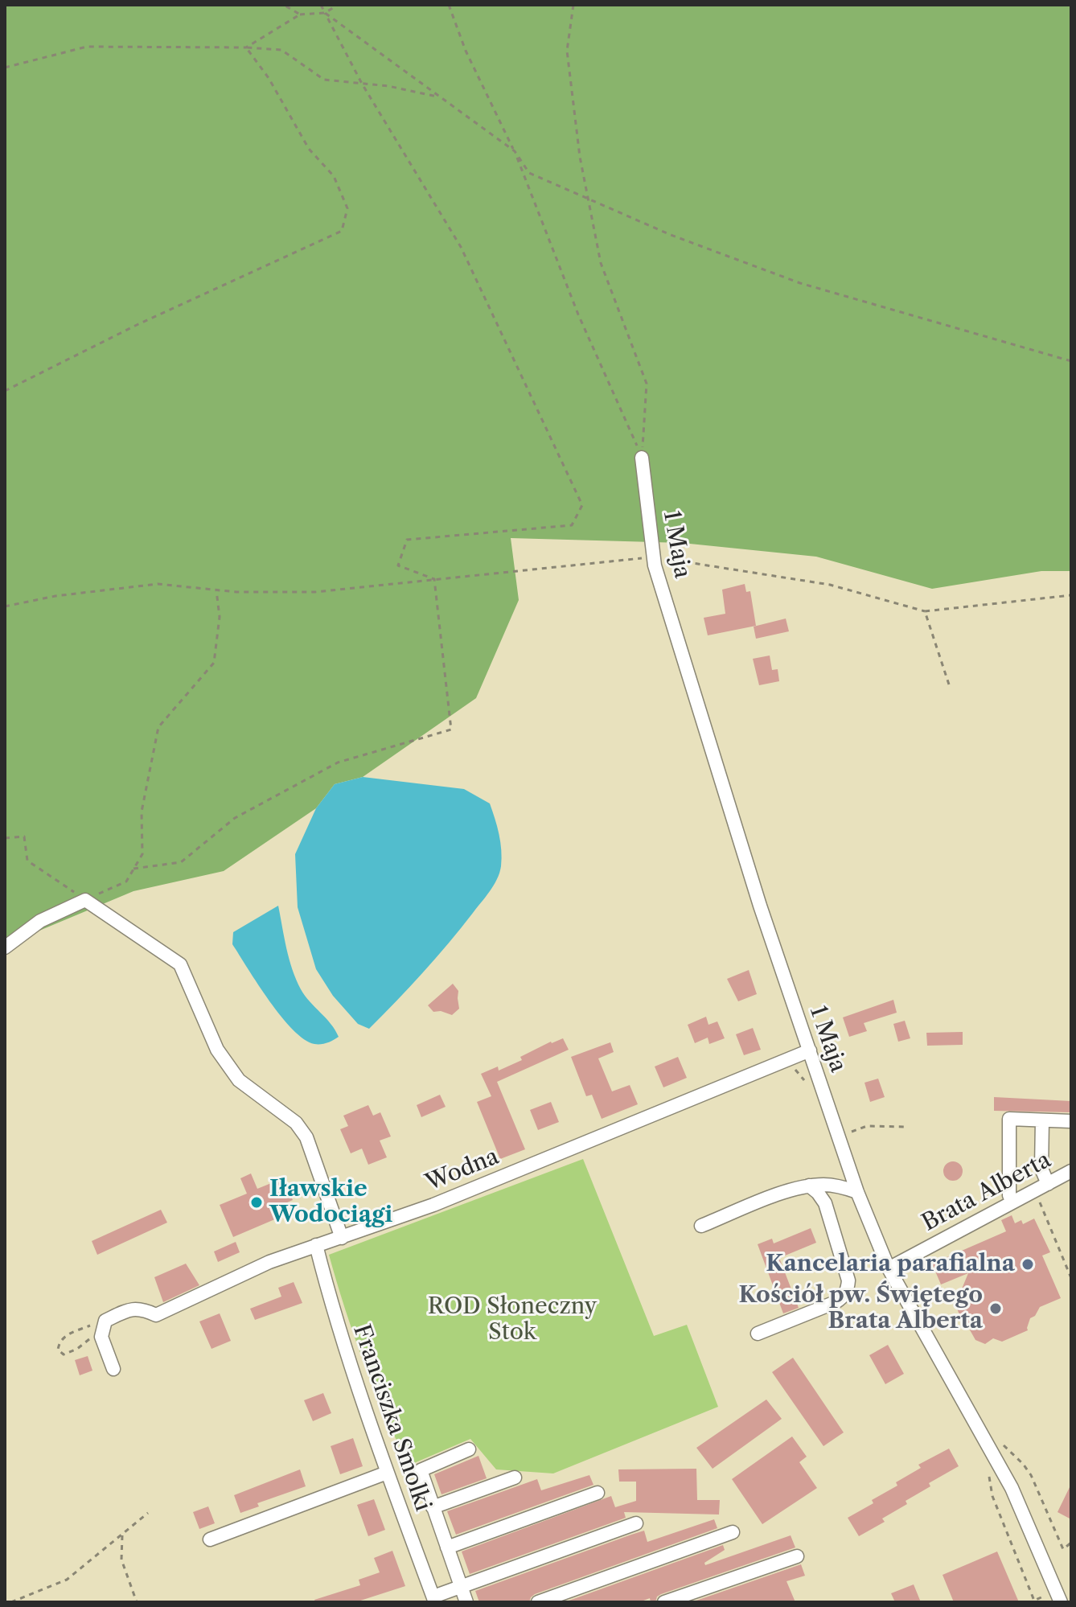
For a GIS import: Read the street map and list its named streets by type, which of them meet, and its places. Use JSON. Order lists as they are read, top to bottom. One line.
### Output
{"streets":{"street":["1 Maja","Wodna","Brata Alberta","Franciszka Smolki"]},"crossings":[["1 Maja","Wodna"],["1 Maja","Brata Alberta"],["Wodna","Franciszka Smolki"]],"parks":["ROD Słoneczny Stok"],"places":["Iławskie Wodociągi","Kancelaria parafialna","Kościół pw. Świętego Brata Alberta"]}
